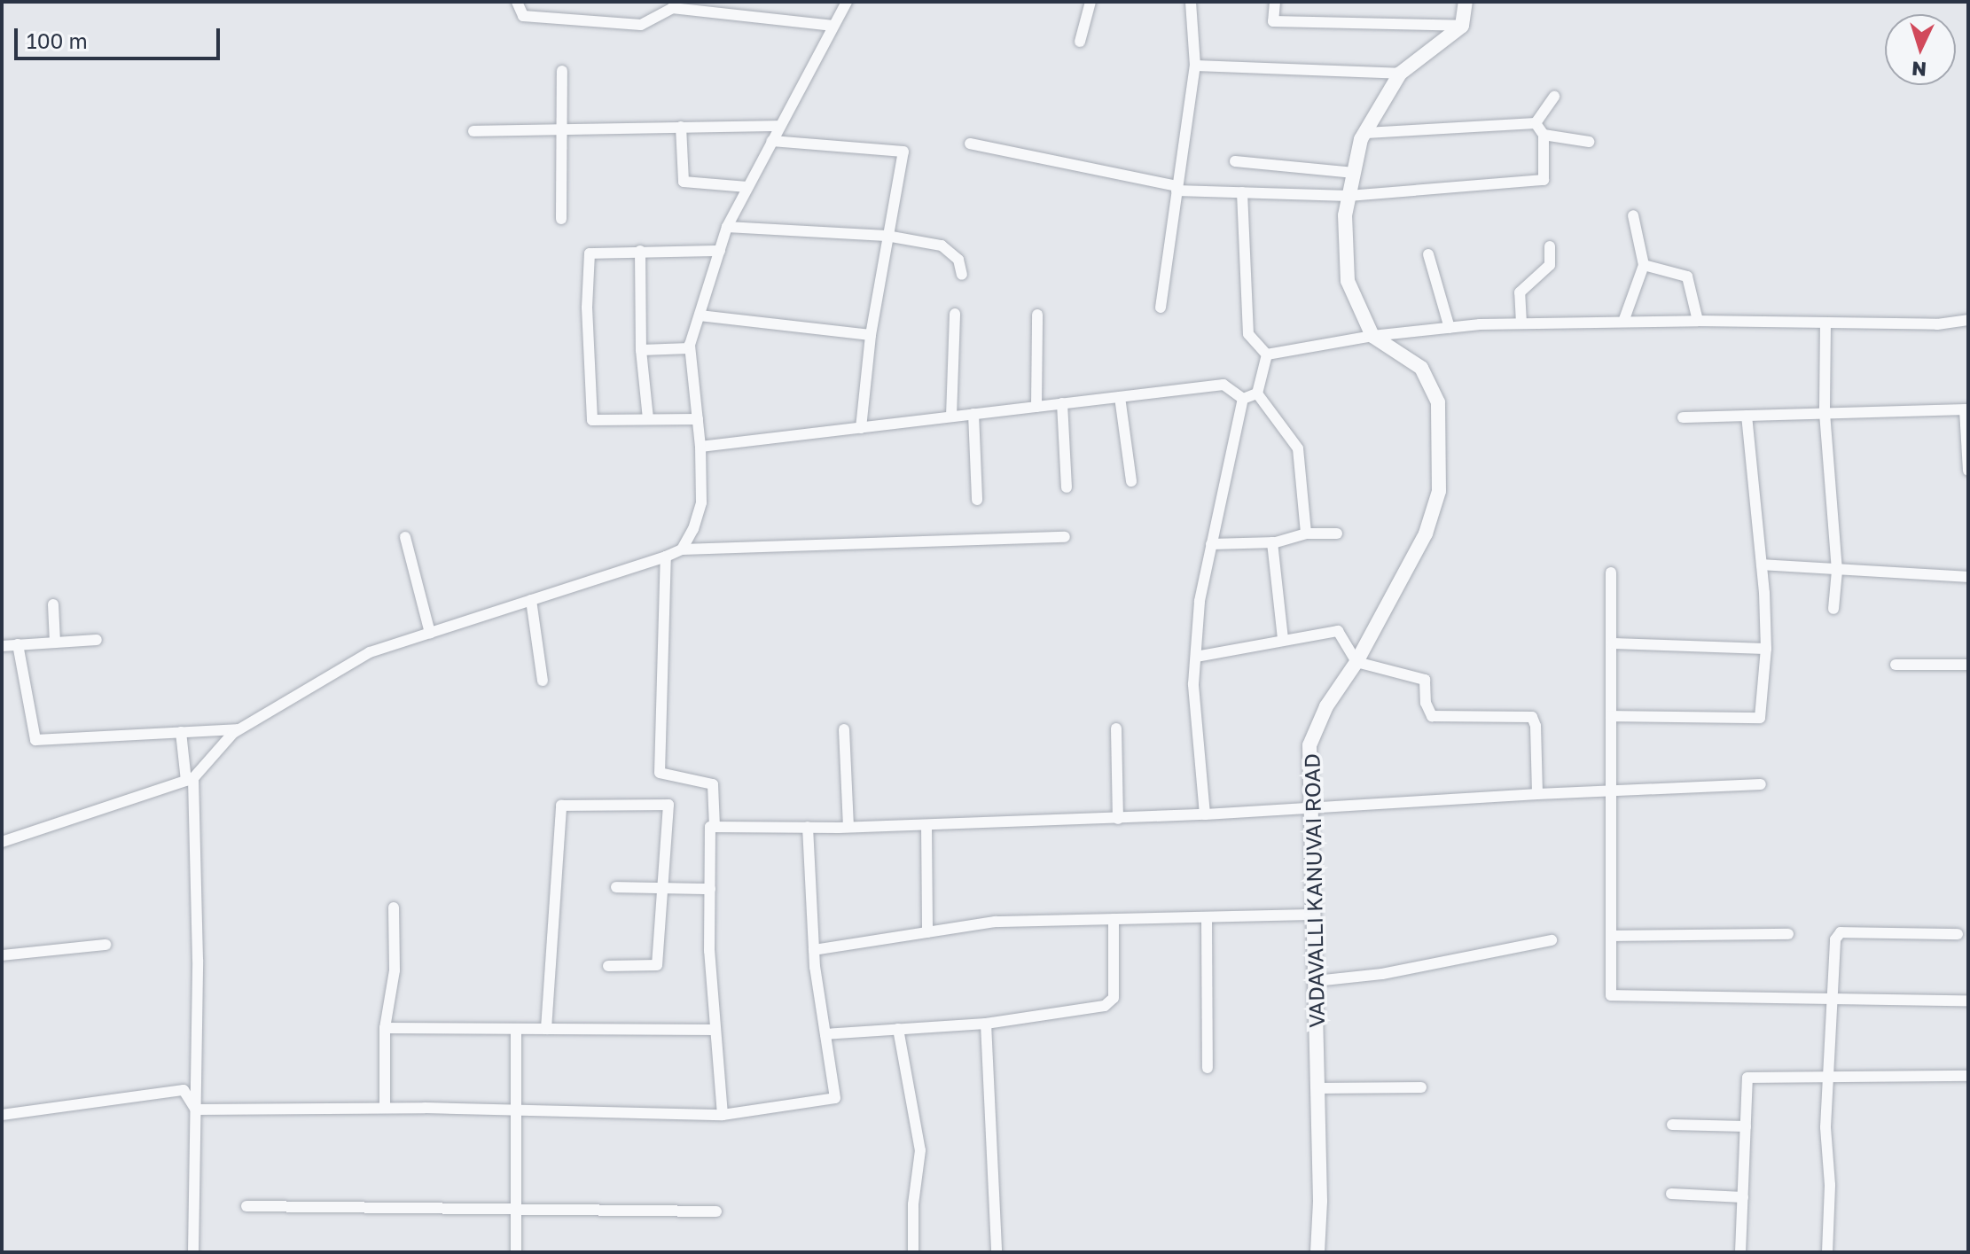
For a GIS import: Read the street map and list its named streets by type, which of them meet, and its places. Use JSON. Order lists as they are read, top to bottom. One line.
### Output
{"streets":{"street":["VADAVALLI KANUVAI ROAD"]},"scale_bar":"100 m","north":"bottom"}
